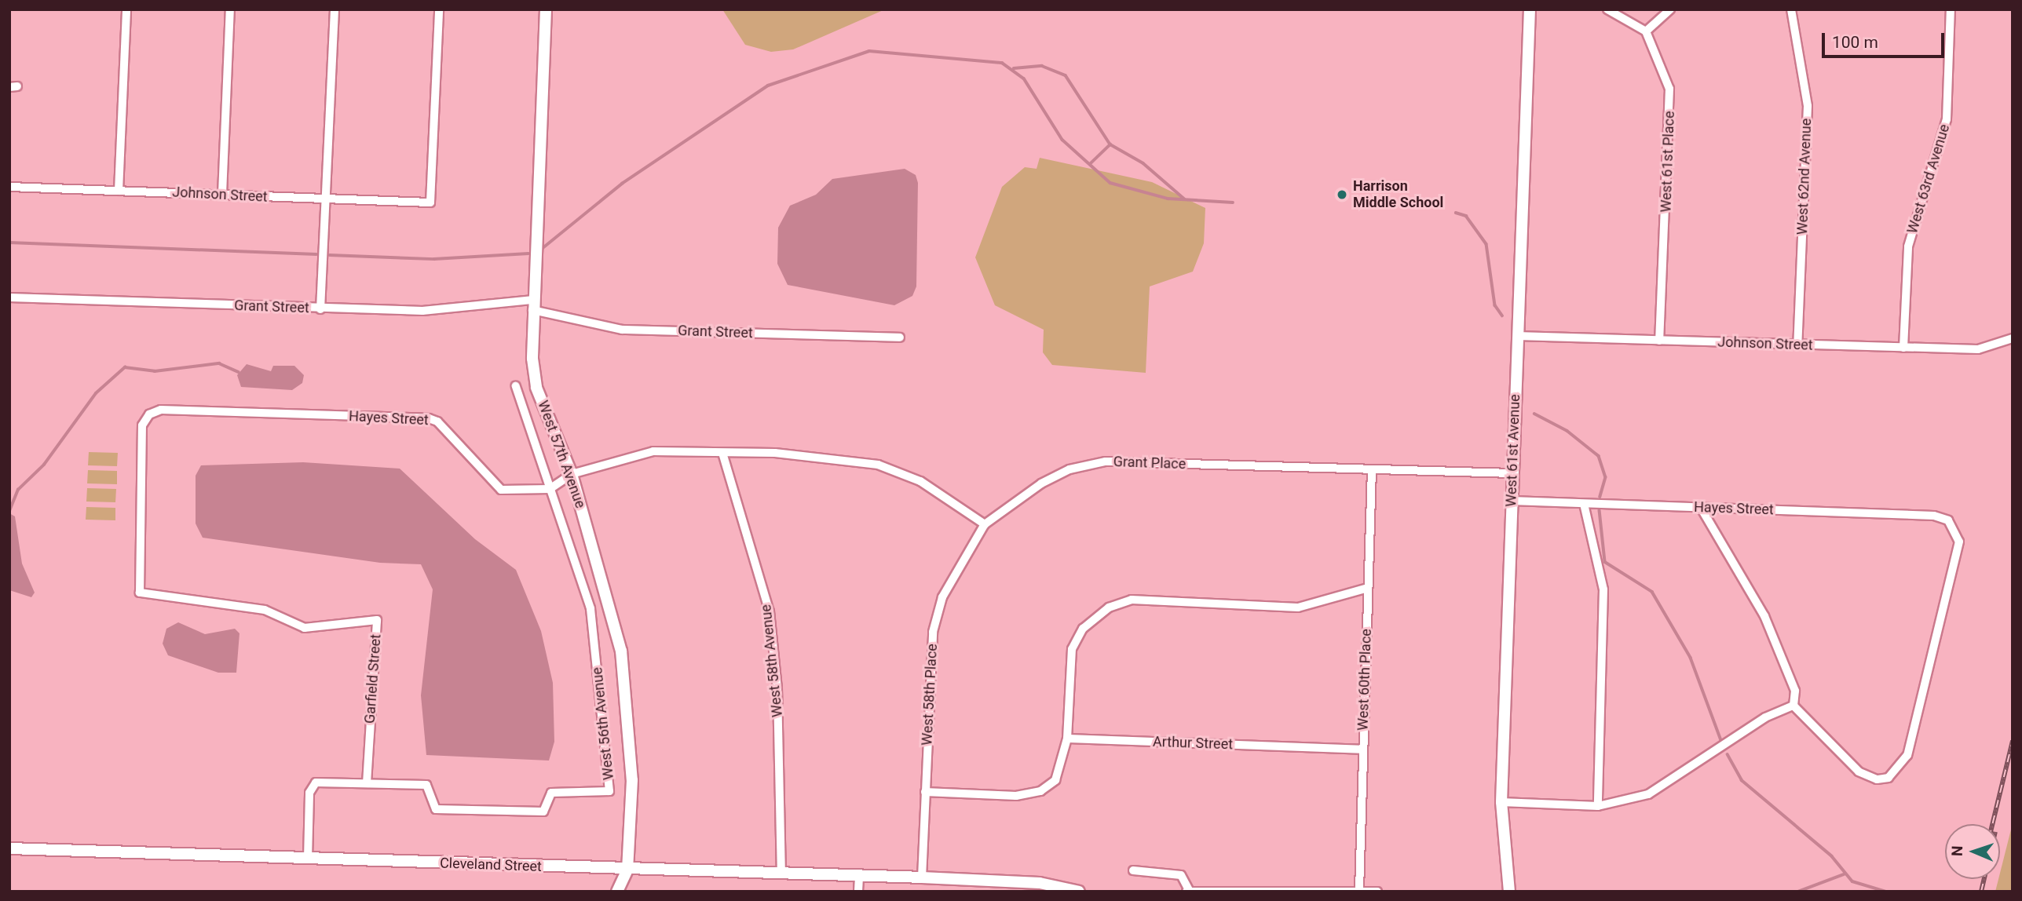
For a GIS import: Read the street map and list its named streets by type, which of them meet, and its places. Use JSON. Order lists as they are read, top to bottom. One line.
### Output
{"streets":{"main road":["West 61st Avenue","West 57th Avenue","Cleveland Street"],"street":["West 61st Place","West 62nd Avenue","West 63rd Avenue","Johnson Street","Grant Street","Hayes Street","Grant Place","West 58th Avenue","Garfield Street","West 60th Place","West 58th Place","West 56th Avenue","Arthur Street"]},"crossings":[["West 61st Place","Johnson Street"],["West 62nd Avenue","Johnson Street"],["West 63rd Avenue","Johnson Street"],["Johnson Street","West 61st Avenue"],["Grant Street","West 57th Avenue"],["Hayes Street","West 61st Avenue"],["Hayes Street","Garfield Street"],["Hayes Street","West 56th Avenue"],["West 61st Avenue","Grant Place"],["West 57th Avenue","Cleveland Street"],["Grant Place","West 60th Place"],["Grant Place","West 58th Place"],["West 58th Avenue","Cleveland Street"],["Garfield Street","West 56th Avenue"],["West 60th Place","Arthur Street"],["West 58th Place","Cleveland Street"]],"places":["Harrison Middle School"],"scale_bar":"100 m","north":"left"}
